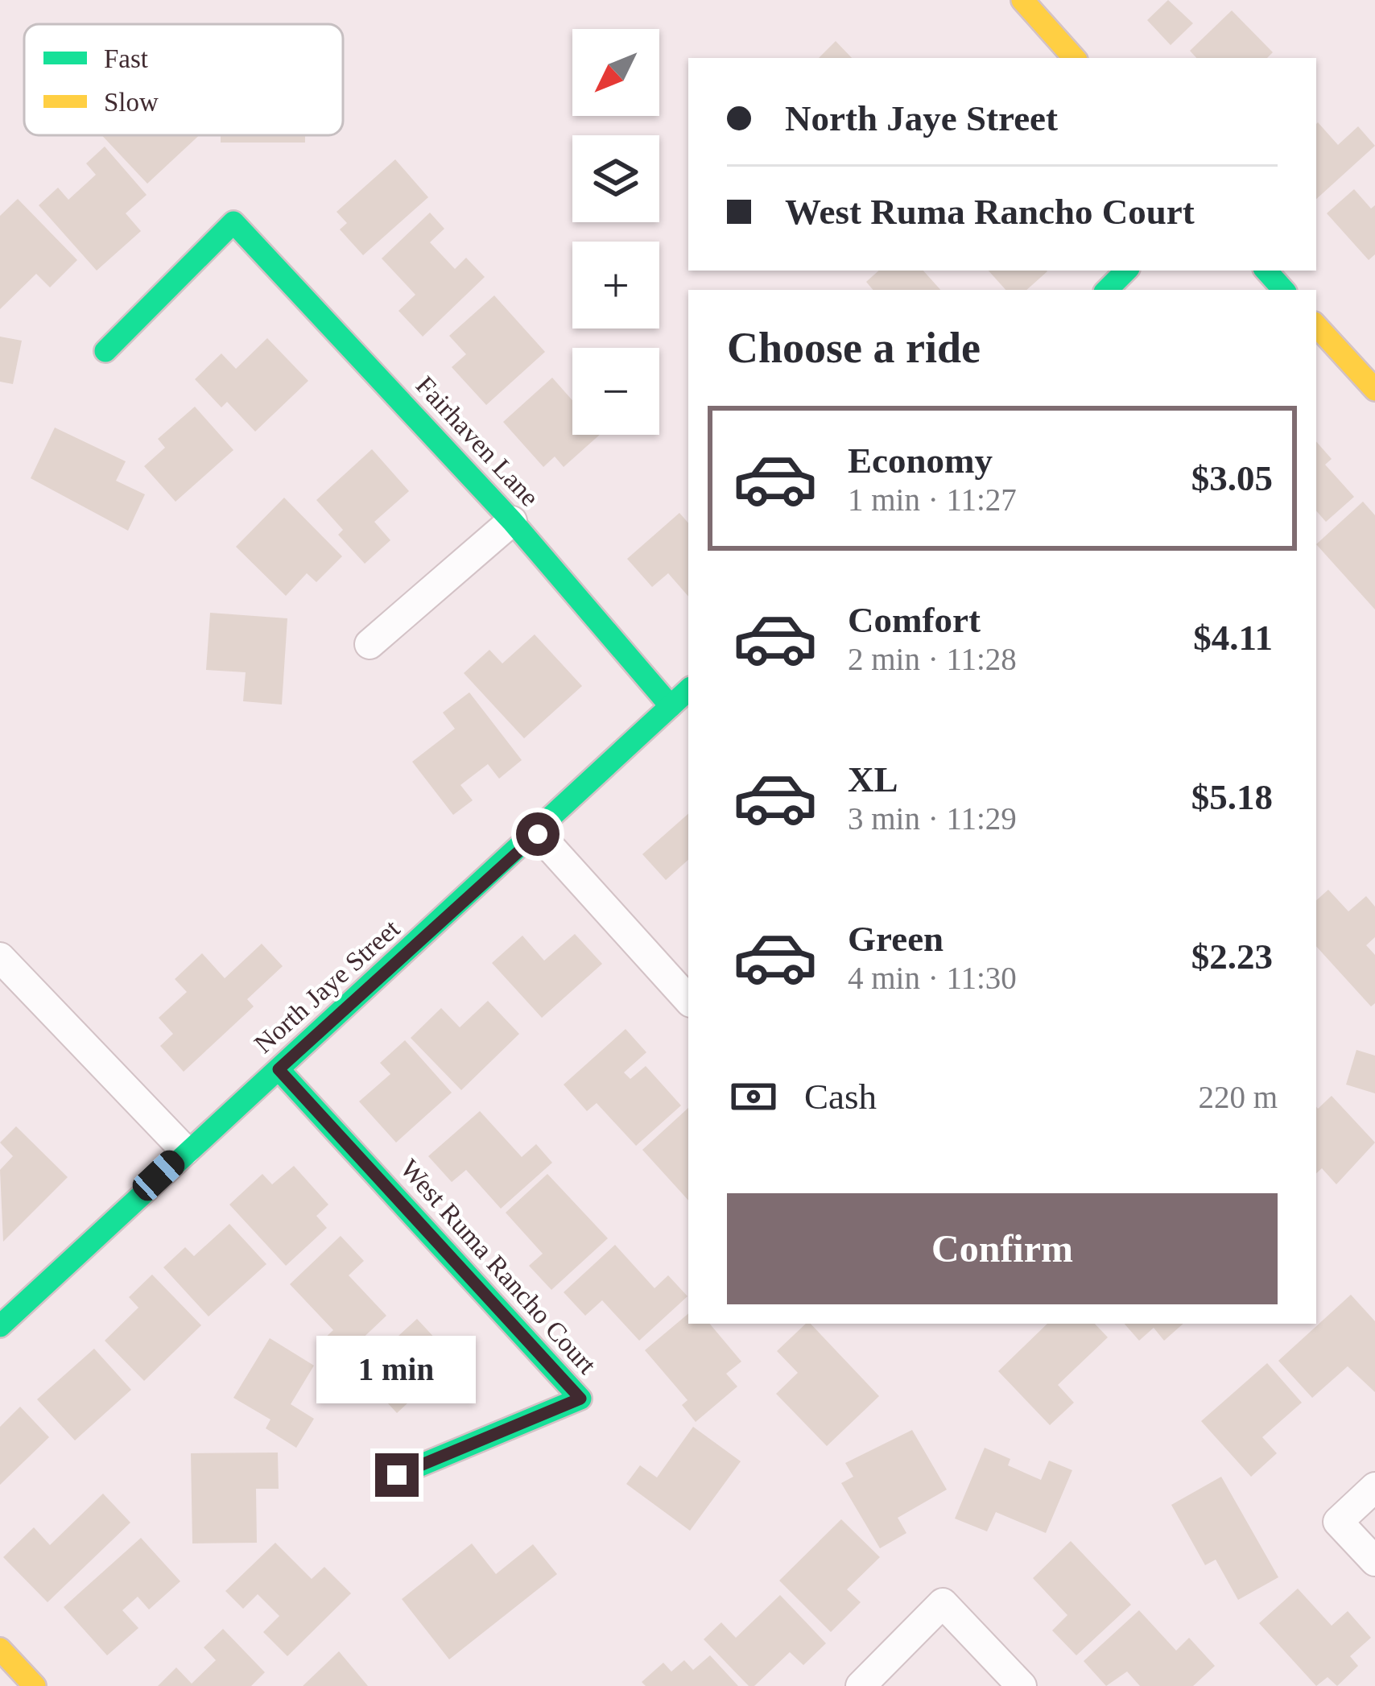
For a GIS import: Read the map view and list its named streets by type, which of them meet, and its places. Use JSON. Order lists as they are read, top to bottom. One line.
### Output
{"streets":{"street":["Fairhaven Lane","North Jaye Street","West Ruma Rancho Court"]},"crossings":[["Fairhaven Lane","North Jaye Street"],["North Jaye Street","West Ruma Rancho Court"]],"legend":["Fast","Slow"],"north":"bottom left","page":{"map_buttons":["+","−"],"banner":["North Jaye Street","West Ruma Rancho Court"],"heading":"Choose a ride","list":[{"name":"Economy","note":"1 min · 11:27","value":"$3.05"},{"name":"Comfort","note":"2 min · 11:28","value":"$4.11"},{"name":"XL","note":"3 min · 11:29","value":"$5.18"},{"name":"Green","note":"4 min · 11:30","value":"$2.23"}],"pay":["Cash","220 m"],"buttons":"Confirm","bubble":"1 min"}}
